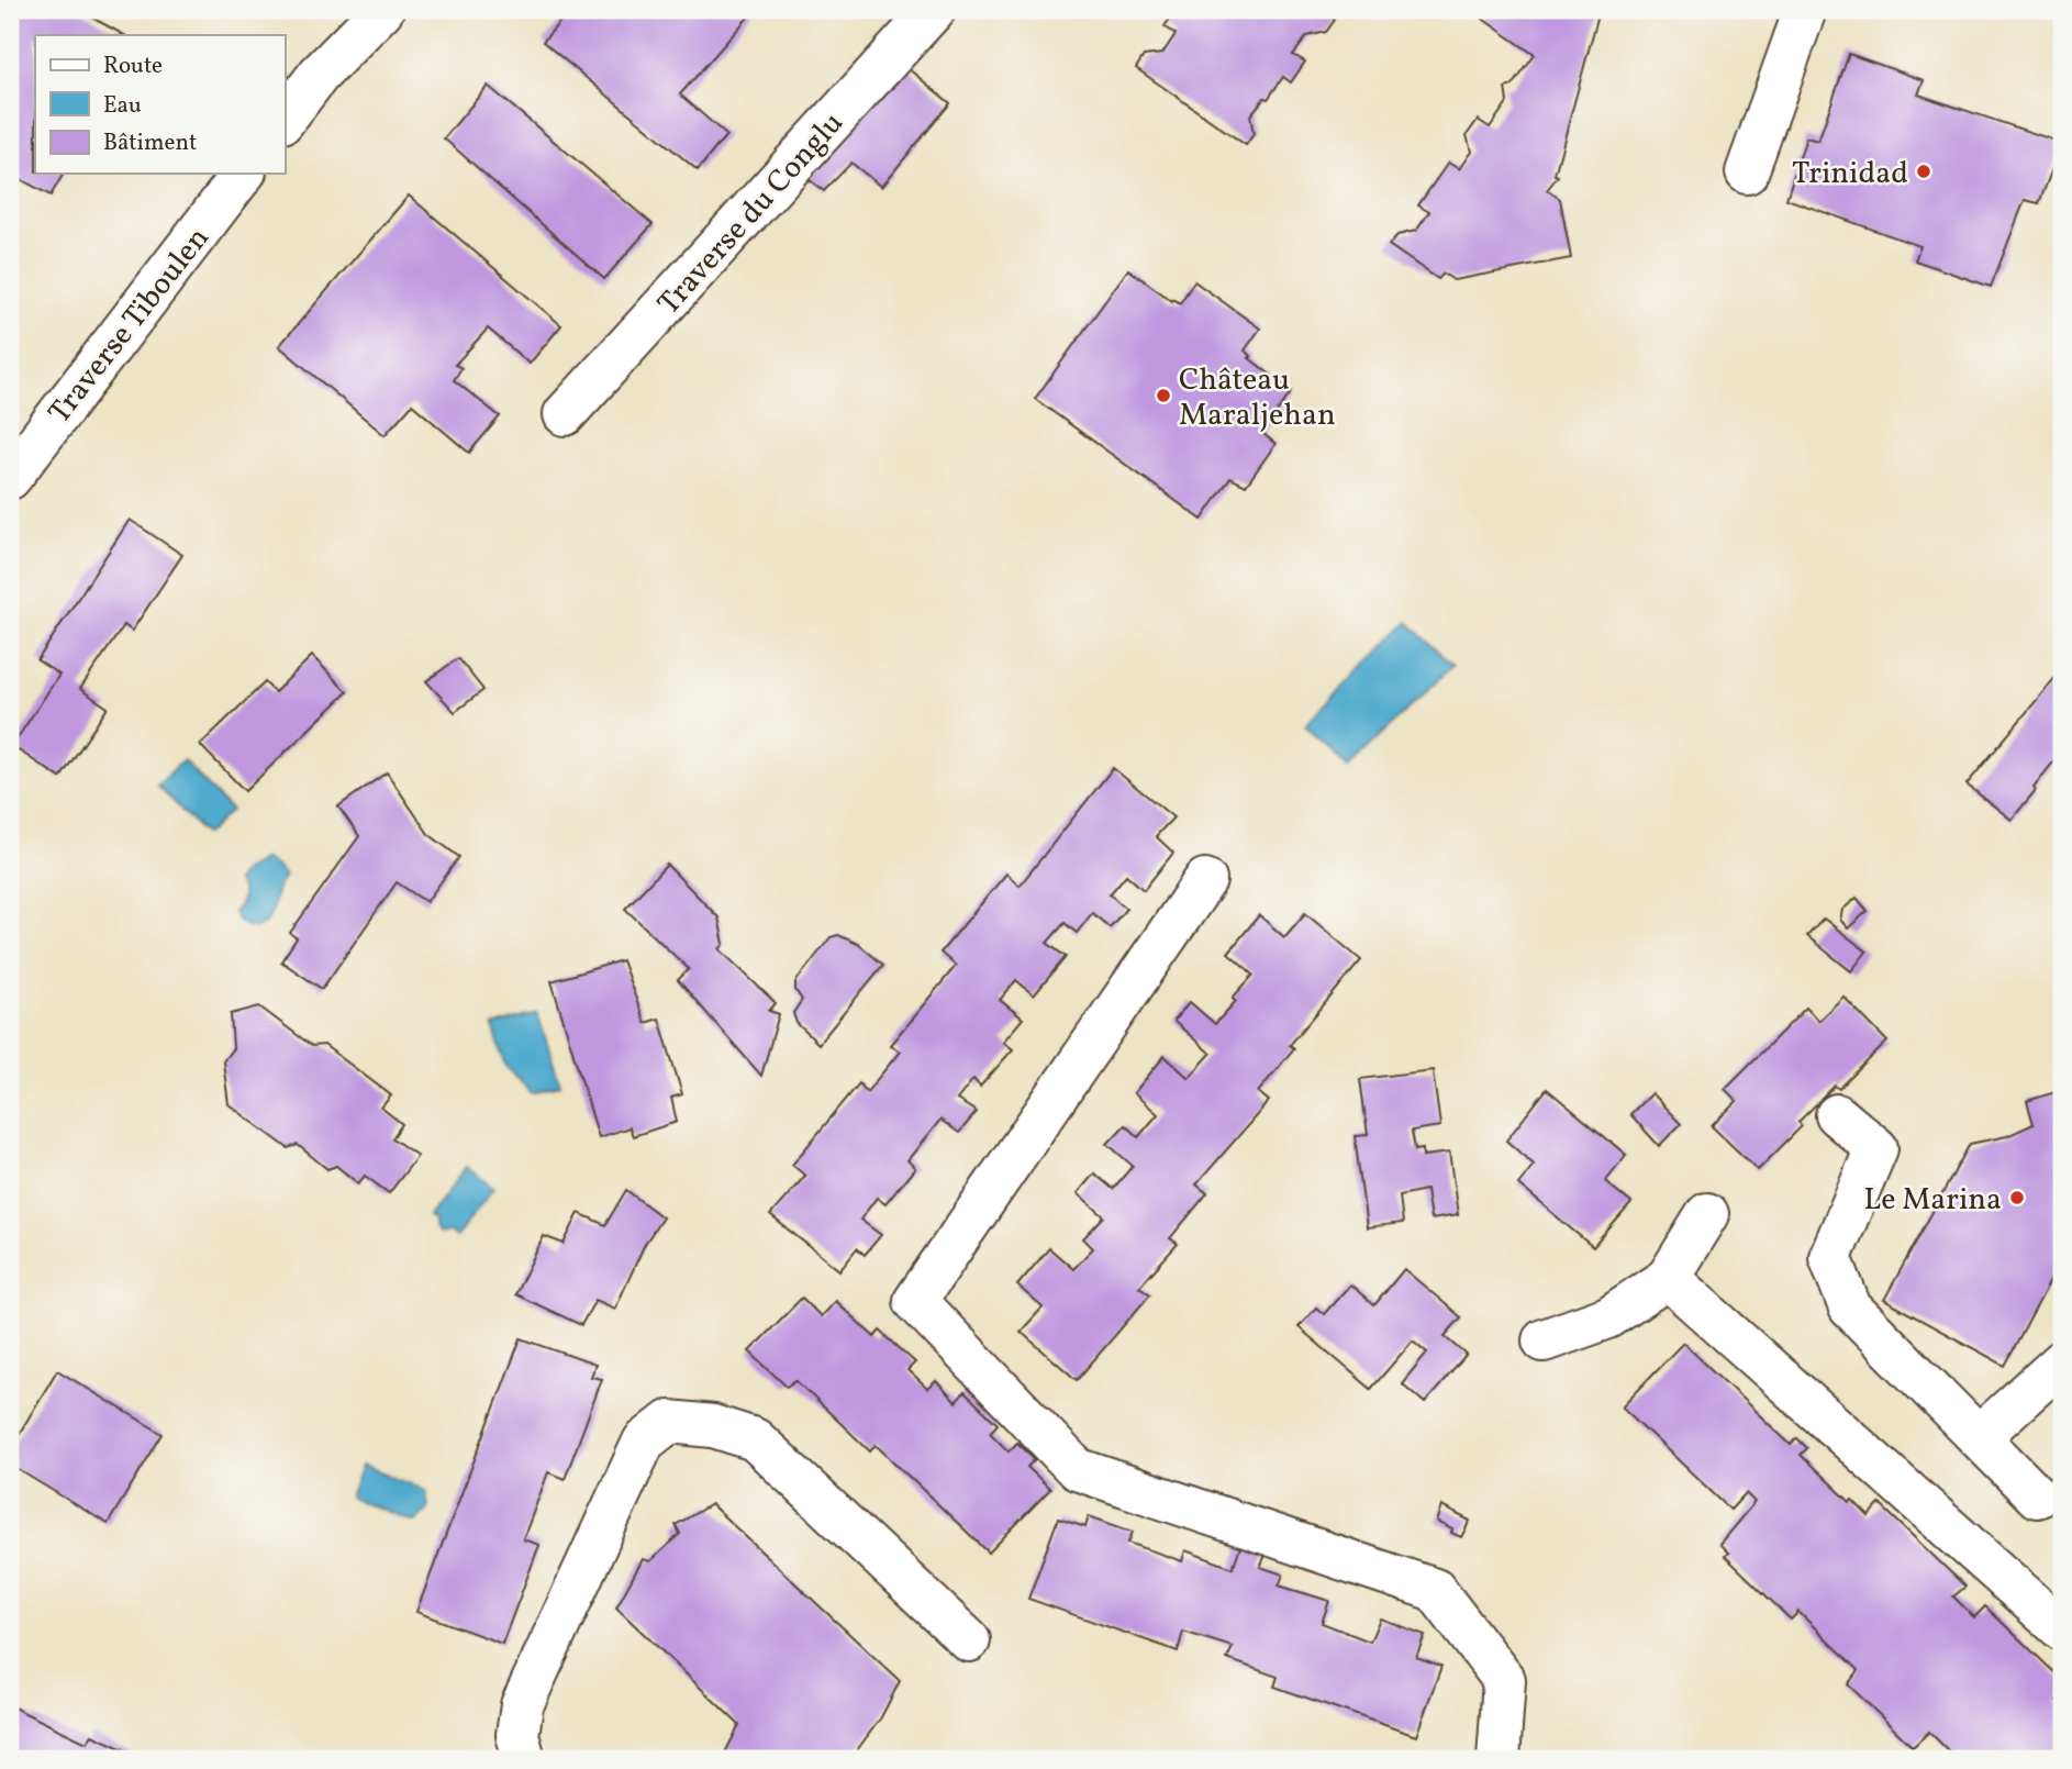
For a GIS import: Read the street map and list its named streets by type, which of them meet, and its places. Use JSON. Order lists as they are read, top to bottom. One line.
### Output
{"streets":{"street":["Traverse du Conglu","Traverse Tiboulen"]},"places":["Trinidad","Château Maraljehan","Le Marina"],"legend":["Route","Eau","Bâtiment"]}
